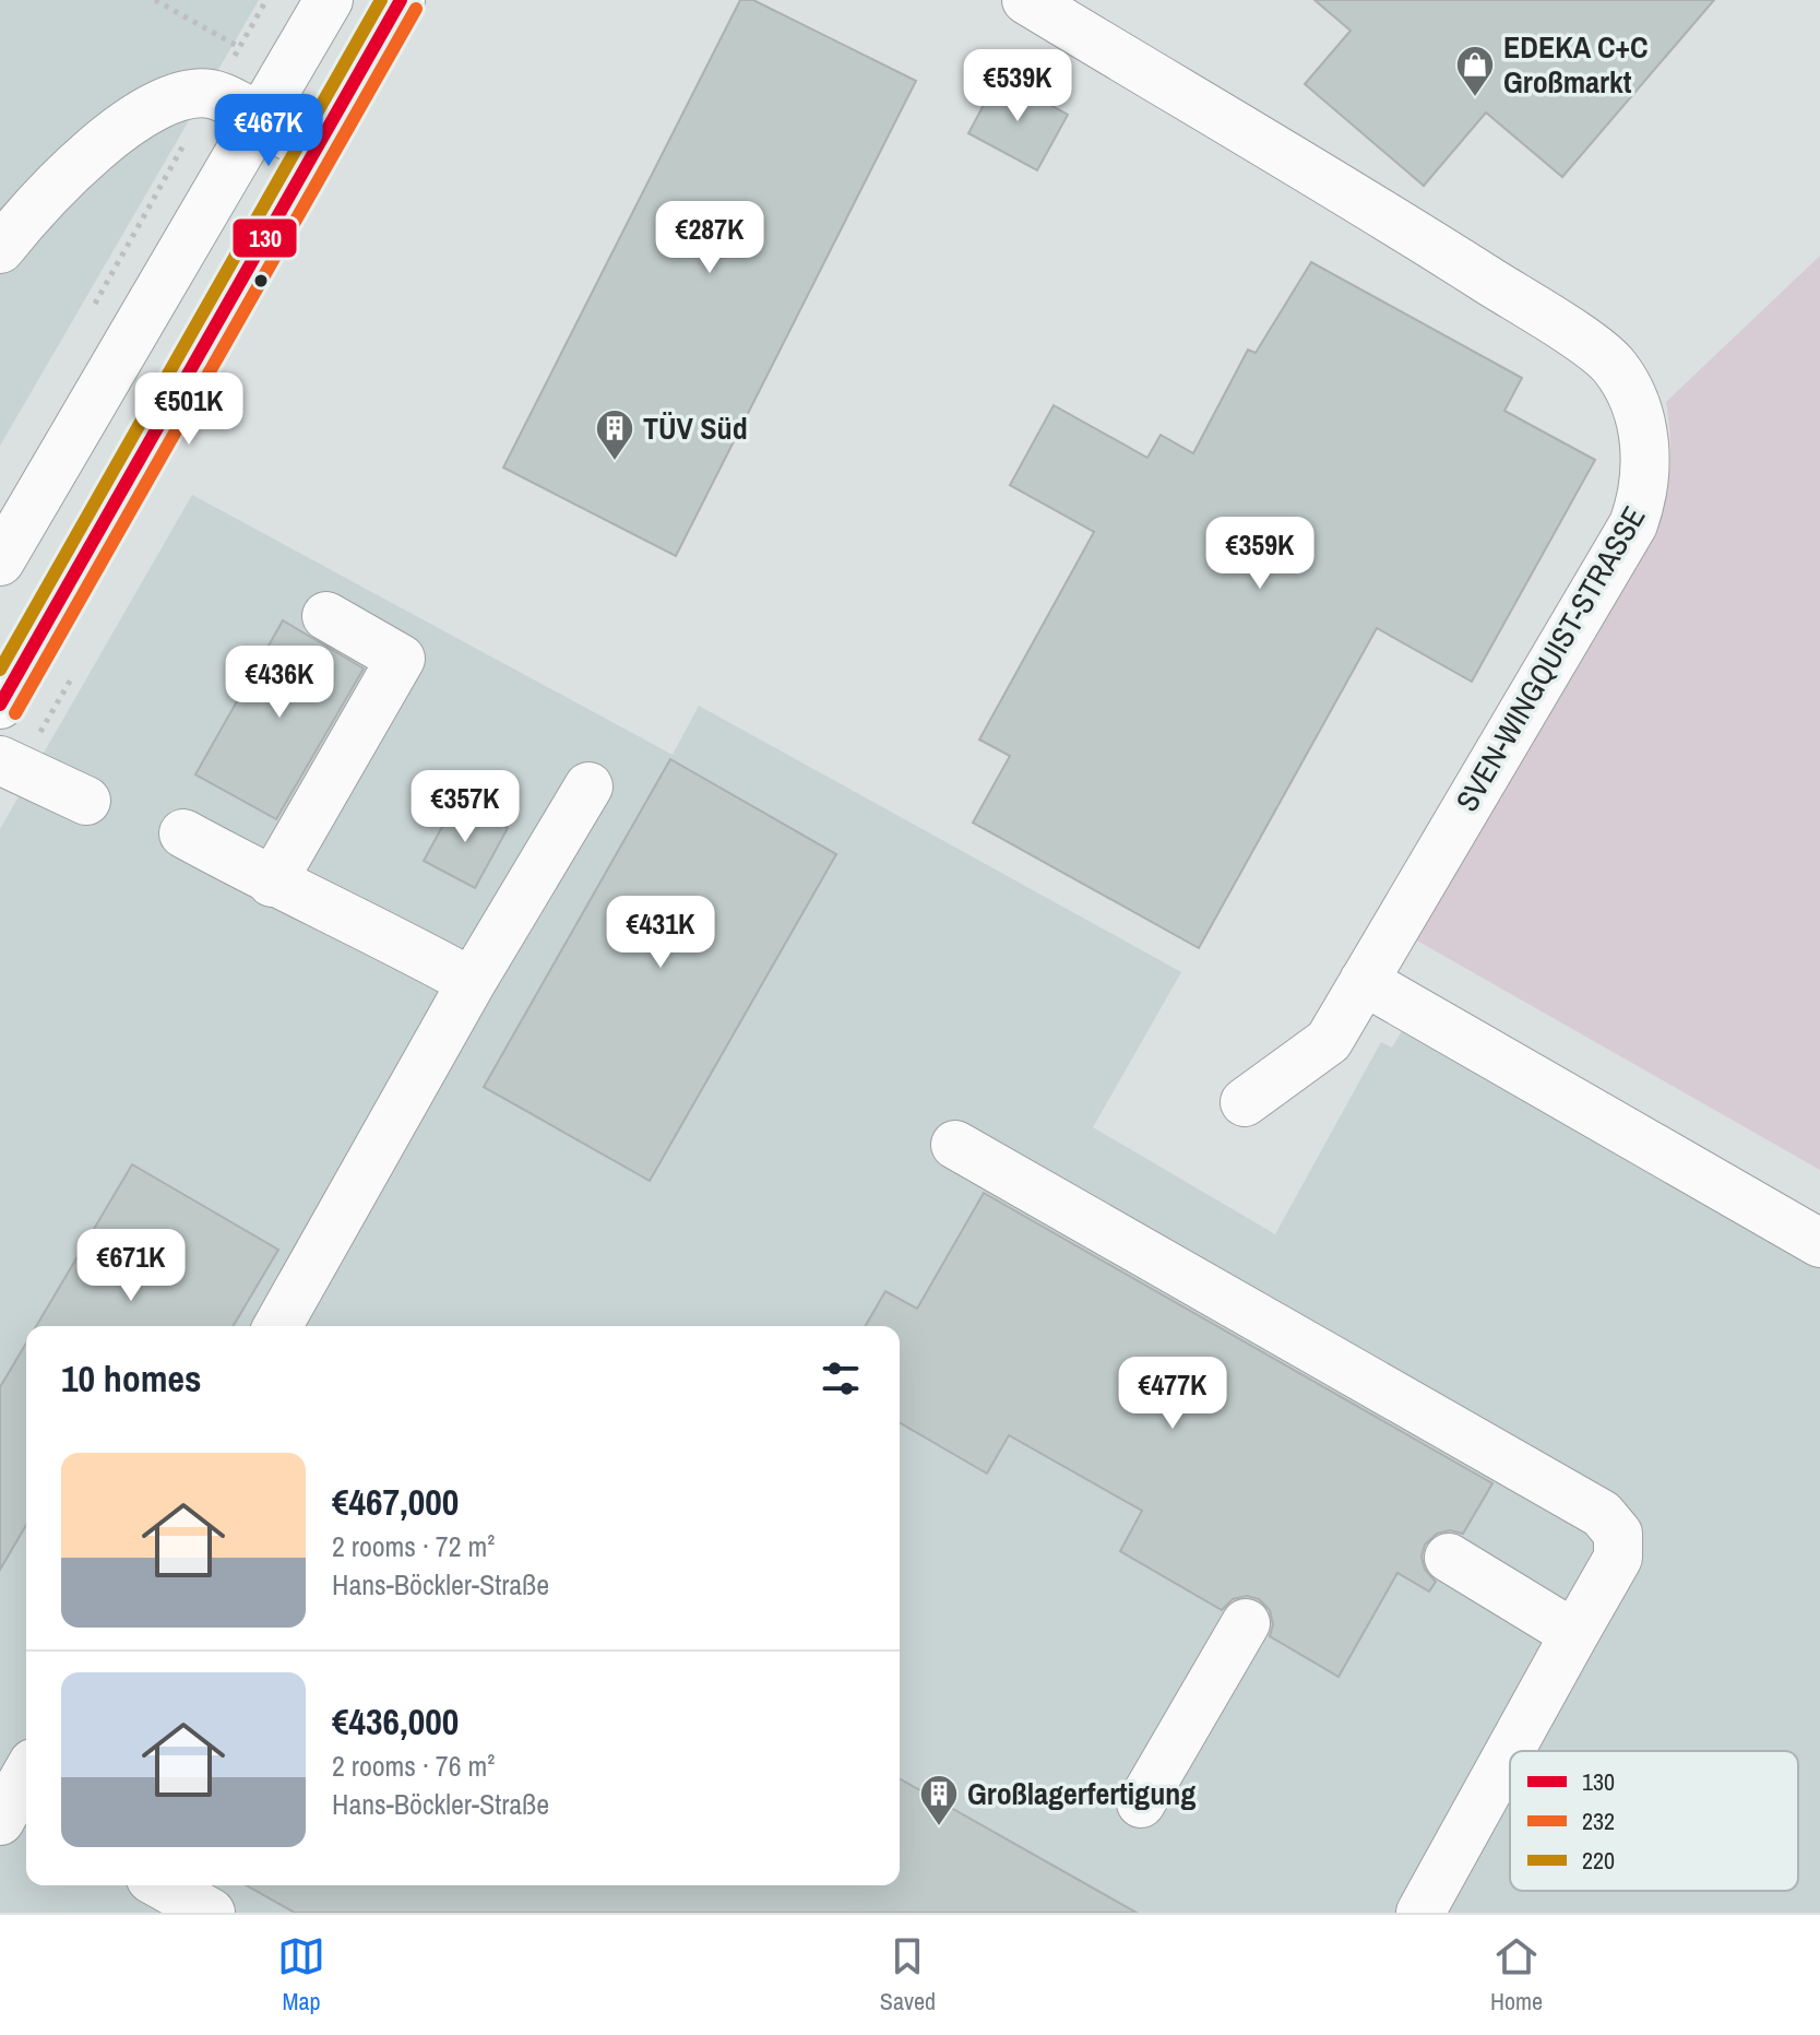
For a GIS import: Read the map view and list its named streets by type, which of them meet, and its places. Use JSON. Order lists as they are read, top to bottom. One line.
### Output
{"streets":{"street":["SVEN-WINGQUIST-STRASSE"]},"places":{"shop":["EDEKA C+C Großmarkt"],"building":["TÜV Süd","Großlagerfertigung"]},"lines":["transit line 130","transit line 220","transit line 232"],"legend":["130","232","220"],"page":{"price":["€539K","€467K","€287K","€501K","€359K","€436K","€357K","€431K","€671K","€477K"],"heading":"10 homes","list":[{"name":"€467,000","note":"2 rooms · 72 m² · Hans-Böckler-Straße"},{"name":"€436,000","note":"2 rooms · 76 m² · Hans-Böckler-Straße"}],"tabs":["Map","Saved","Home"]}}
